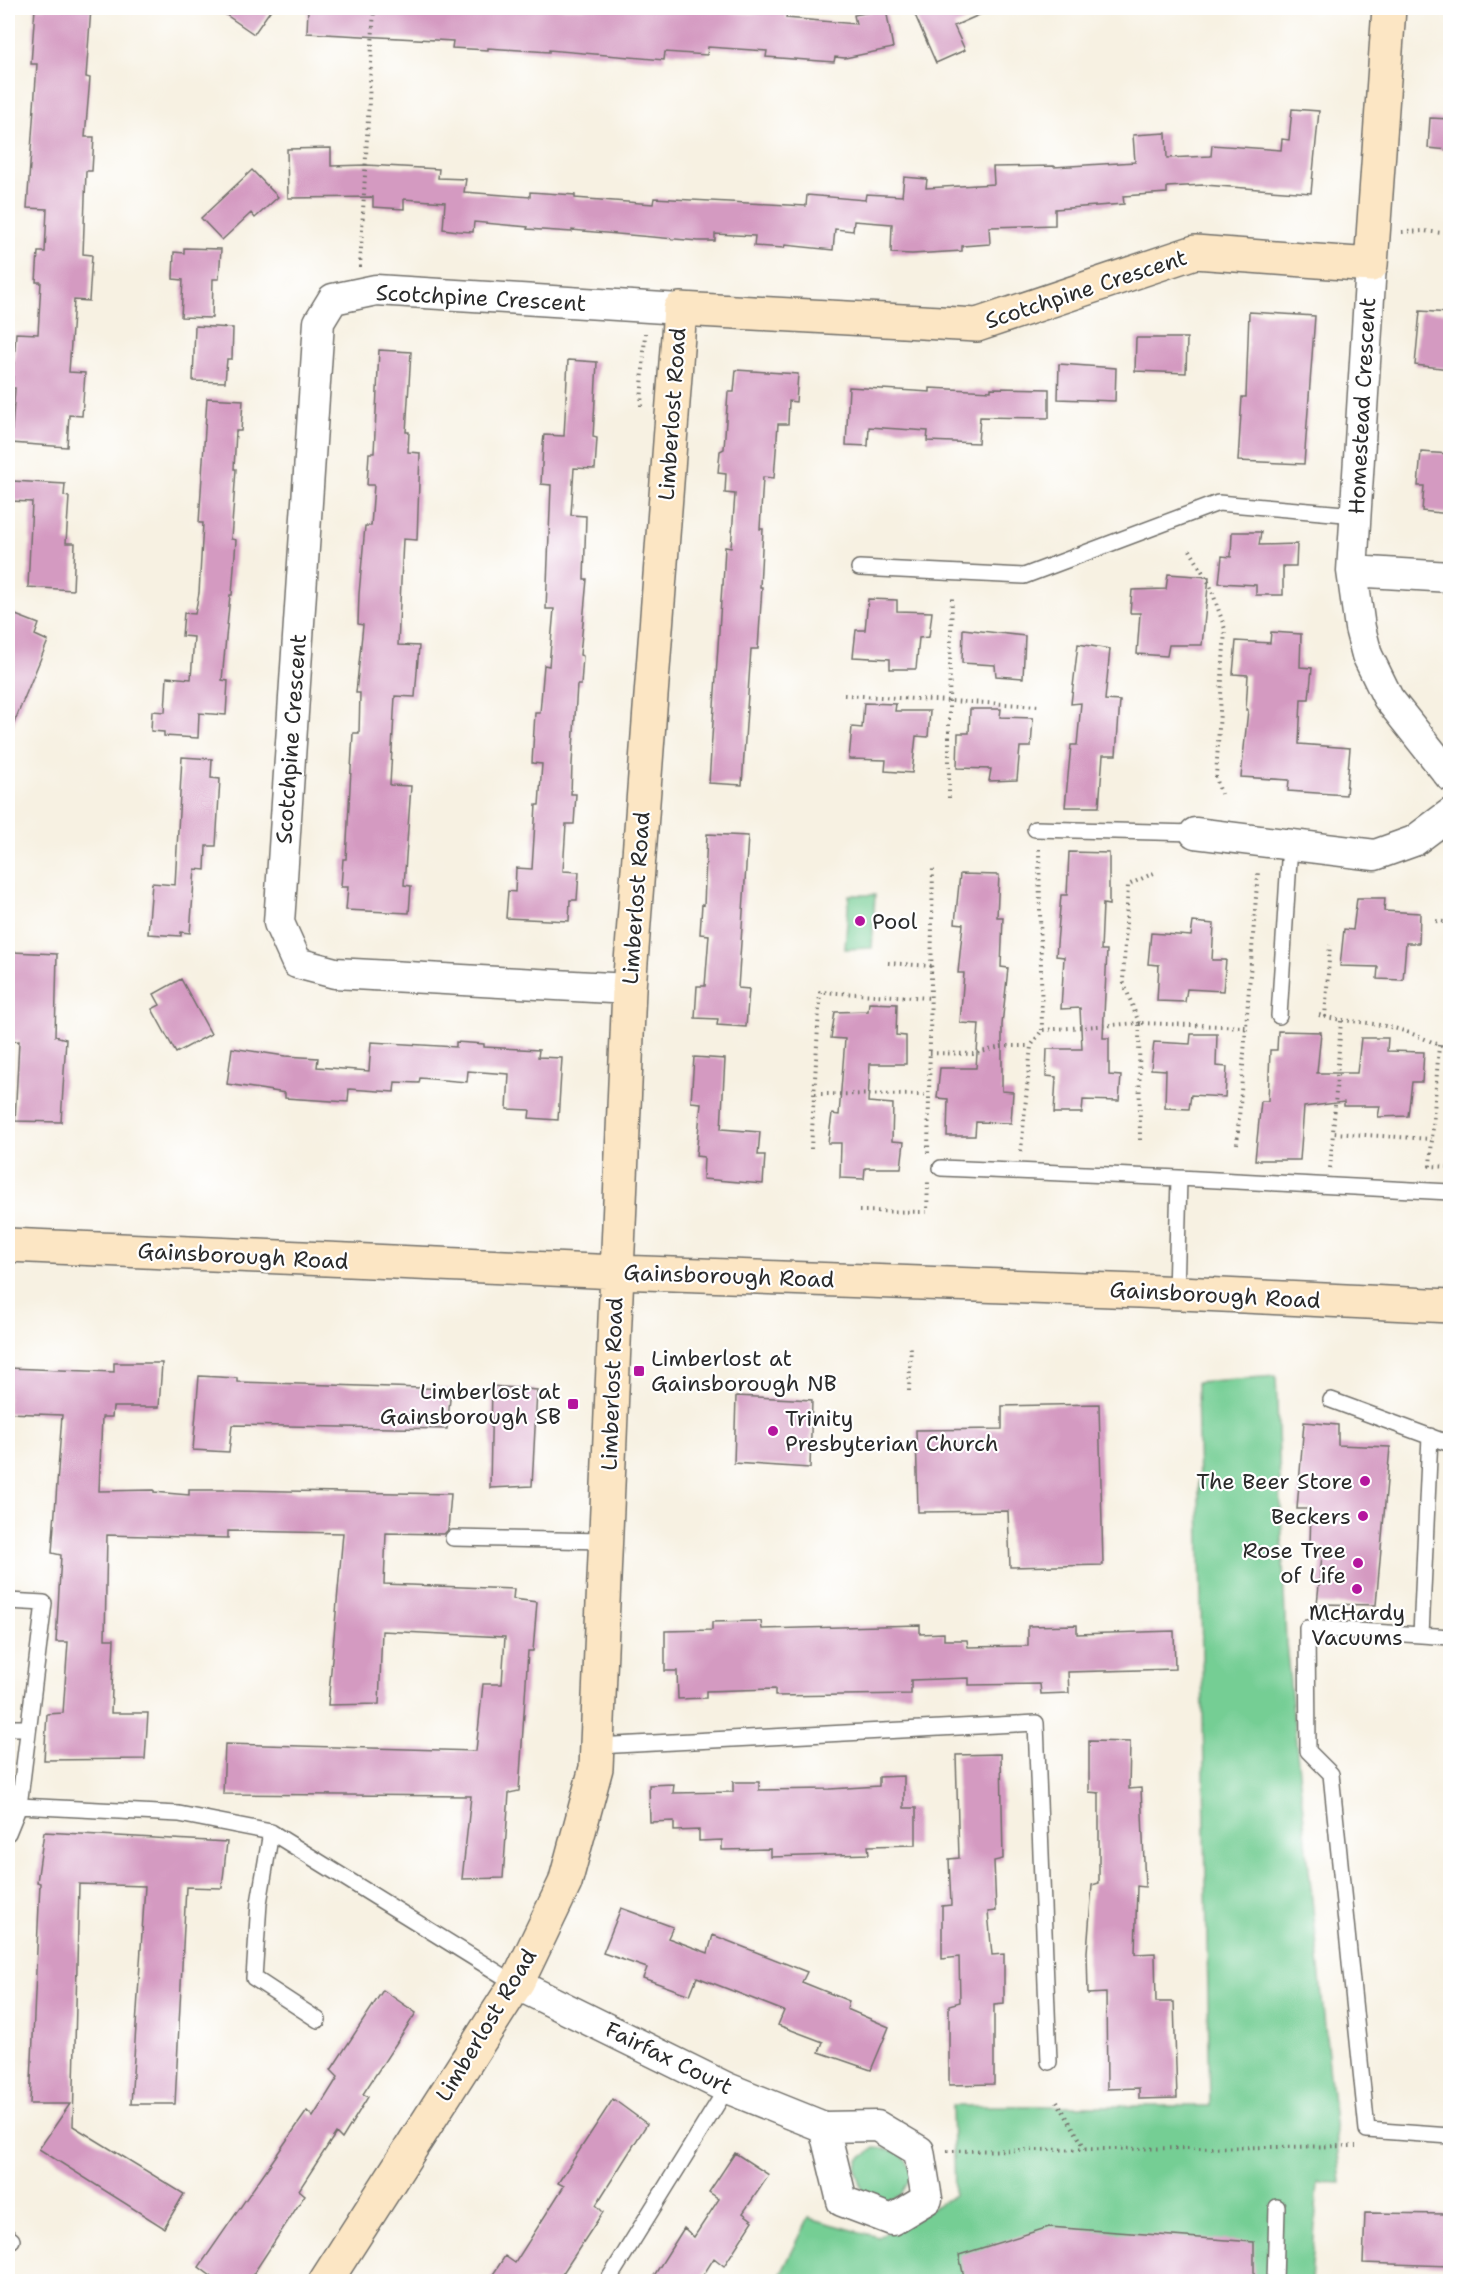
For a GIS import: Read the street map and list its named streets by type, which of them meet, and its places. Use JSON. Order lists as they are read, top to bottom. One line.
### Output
{"streets":{"street":["Scotchpine Crescent","Homestead Crescent","Limberlost Road","Gainsborough Road","Fairfax Court"]},"crossings":[["Scotchpine Crescent","Homestead Crescent"],["Scotchpine Crescent","Limberlost Road"],["Limberlost Road","Gainsborough Road"],["Limberlost Road","Fairfax Court"]],"places":{"other":["Pool","Trinity Presbyterian Church","The Beer Store","Beckers","Rose Tree of Life","McHardy Vacuums"],"transit":["Limberlost at Gainsborough NB","Limberlost at Gainsborough SB"]}}
